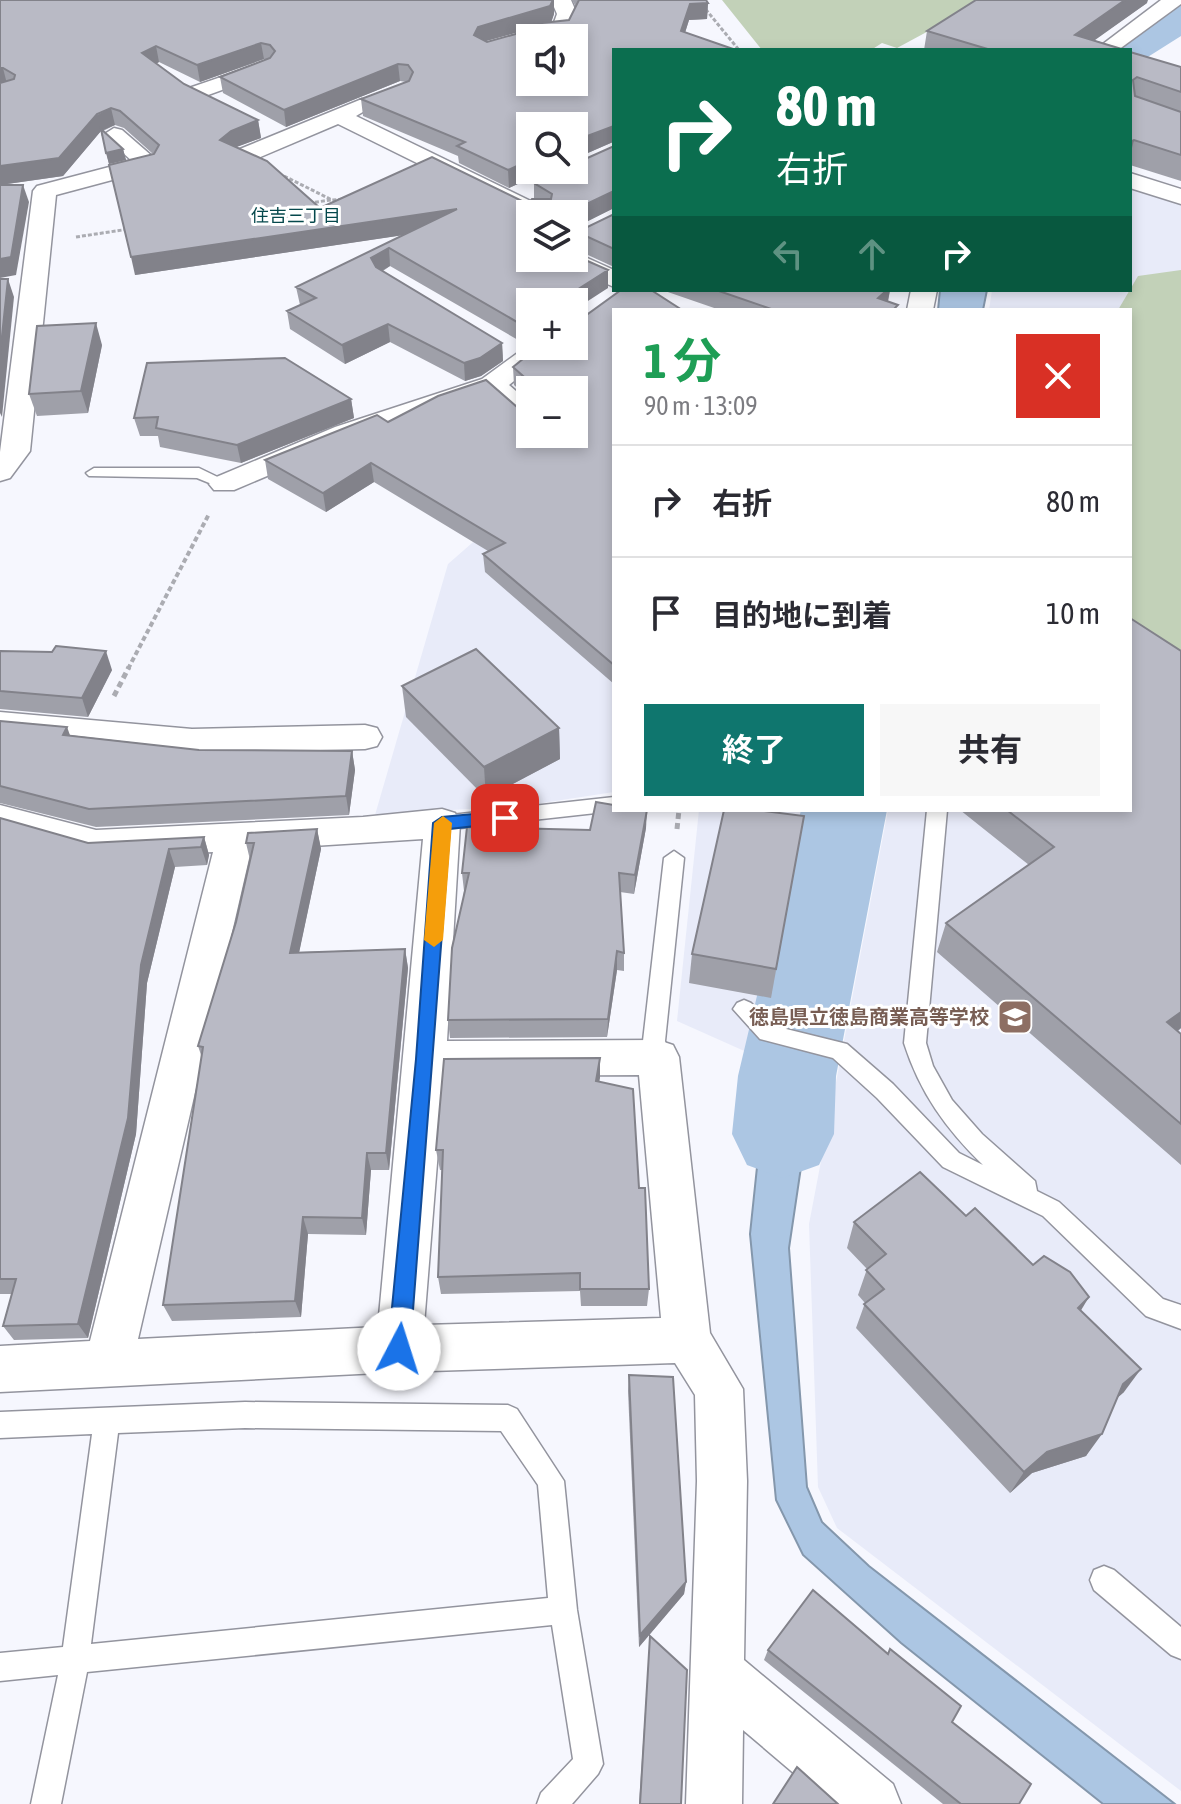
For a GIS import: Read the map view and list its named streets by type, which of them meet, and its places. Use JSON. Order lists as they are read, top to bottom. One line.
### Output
{"districts":["住吉三丁目"],"places":{"school or university":["徳島県立徳島商業高等学校"]},"page":{"map_buttons":["+","−"],"turn":["80 m","右折"],"heading":["1 分","90 m · 13:09"],"list":[{"name":"右折","value":"80 m"},{"name":"目的地に到着","value":"10 m"}],"buttons":["終了","共有"]}}
